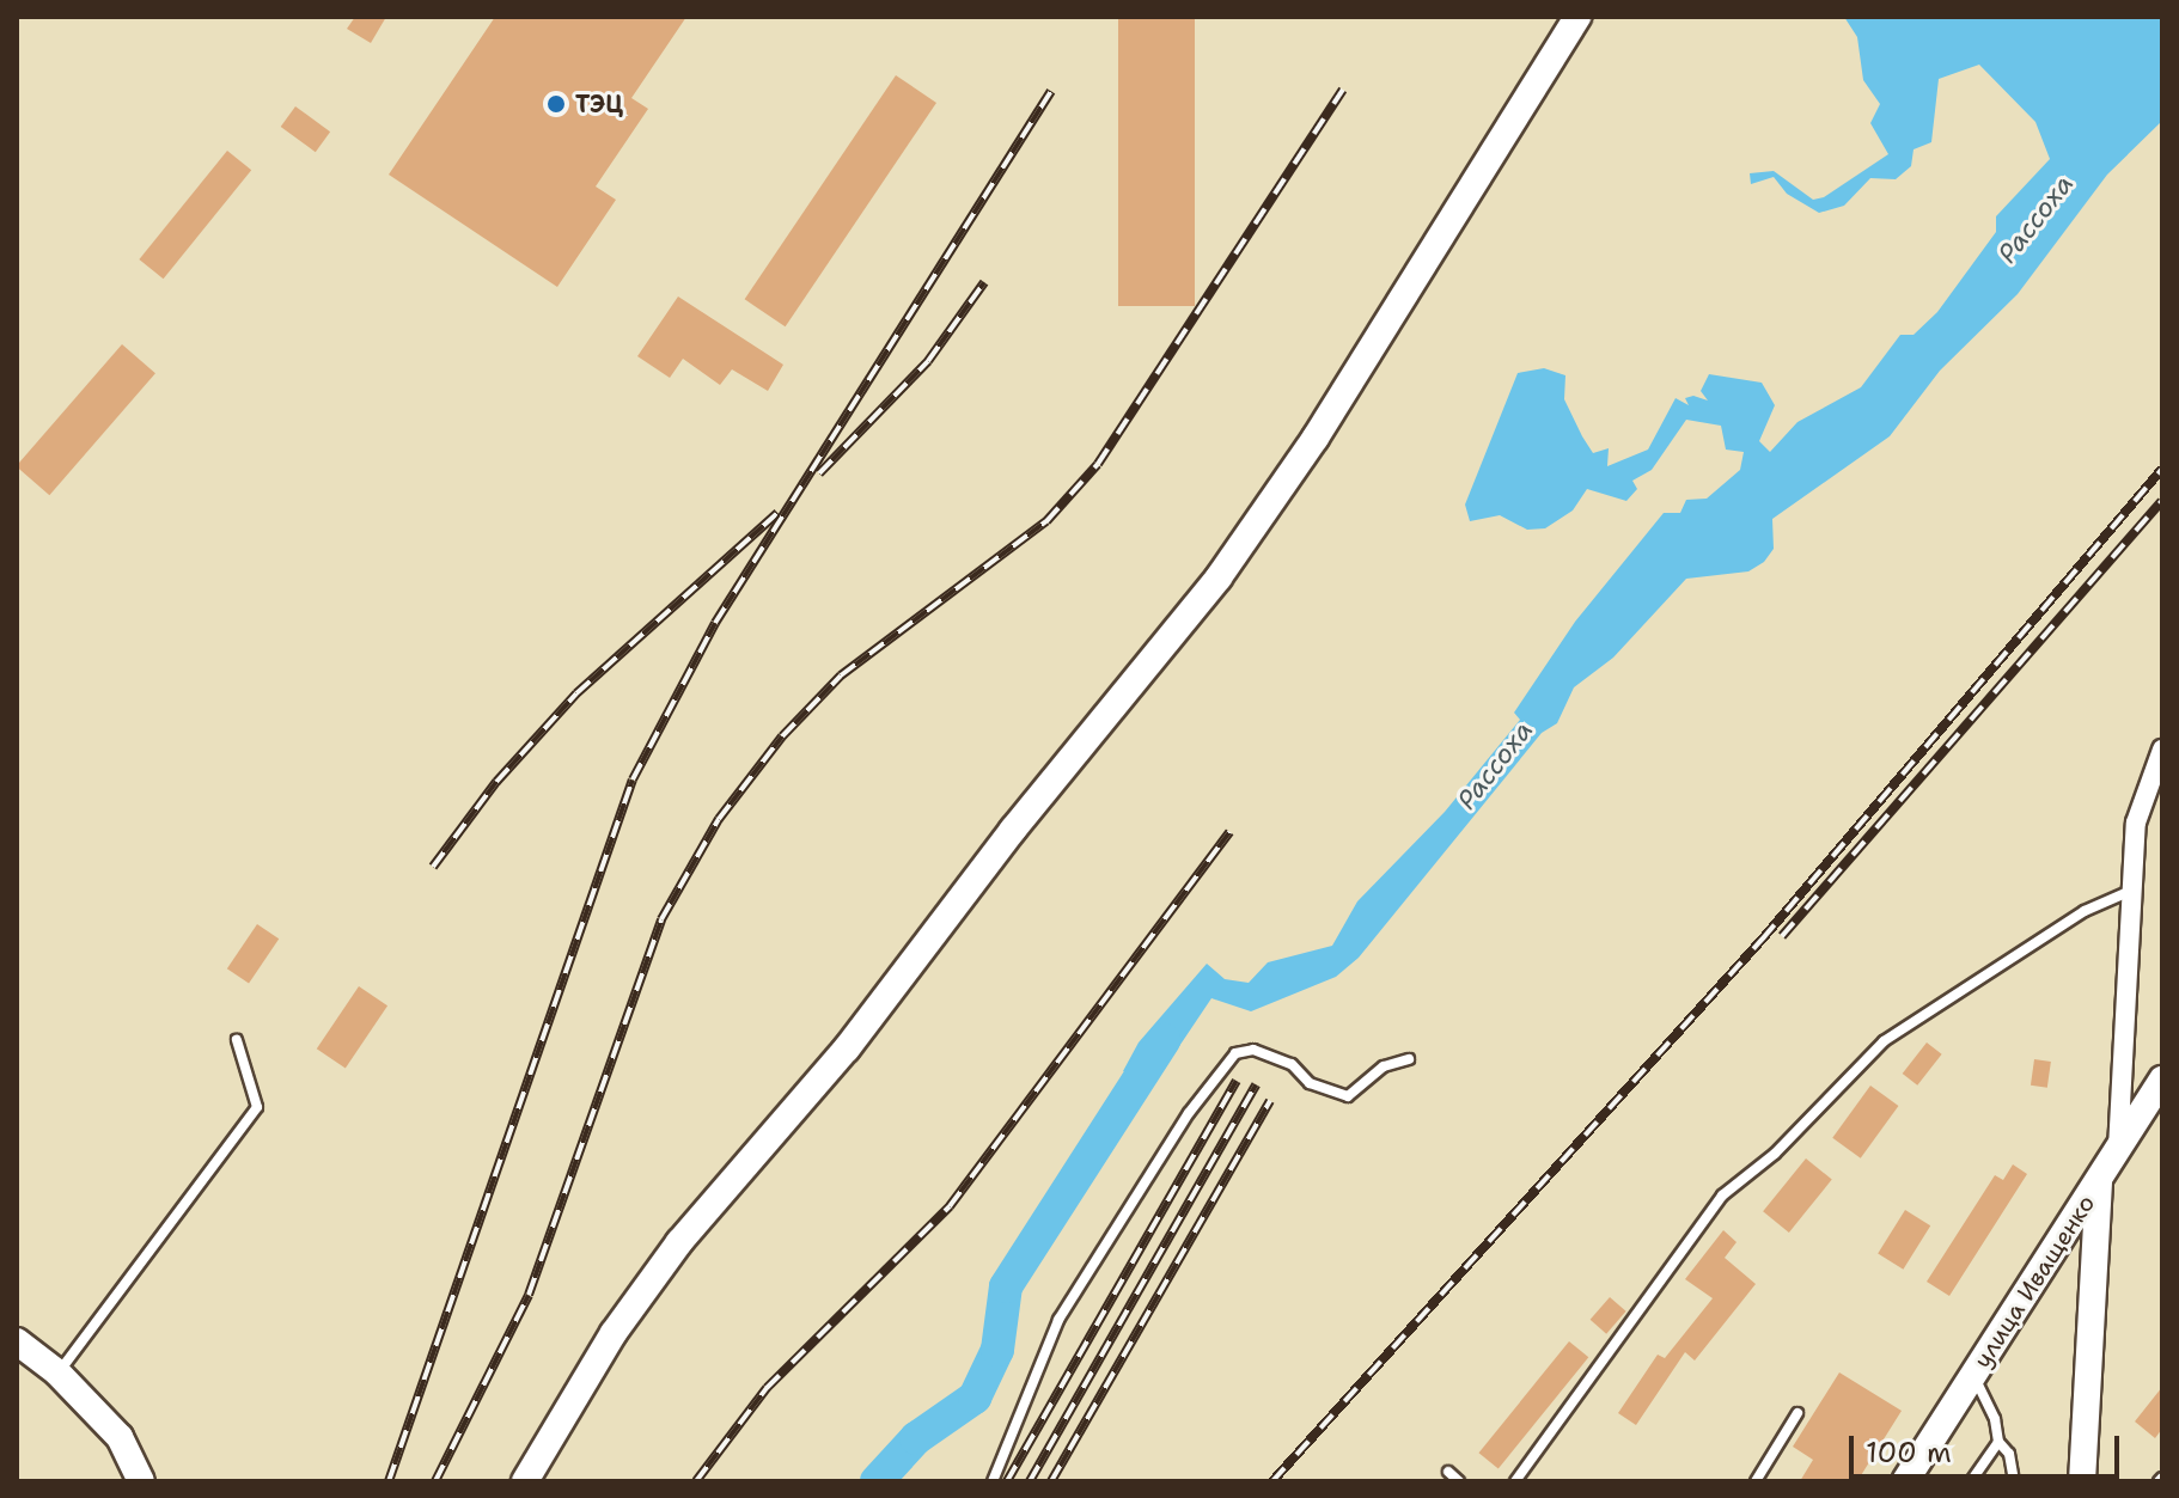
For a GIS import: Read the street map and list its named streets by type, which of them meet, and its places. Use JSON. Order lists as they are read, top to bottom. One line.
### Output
{"streets":{"street":["улица Иващенко"]},"water":["Рассоха"],"places":["ТЭЦ"],"scale_bar":"100 m"}
